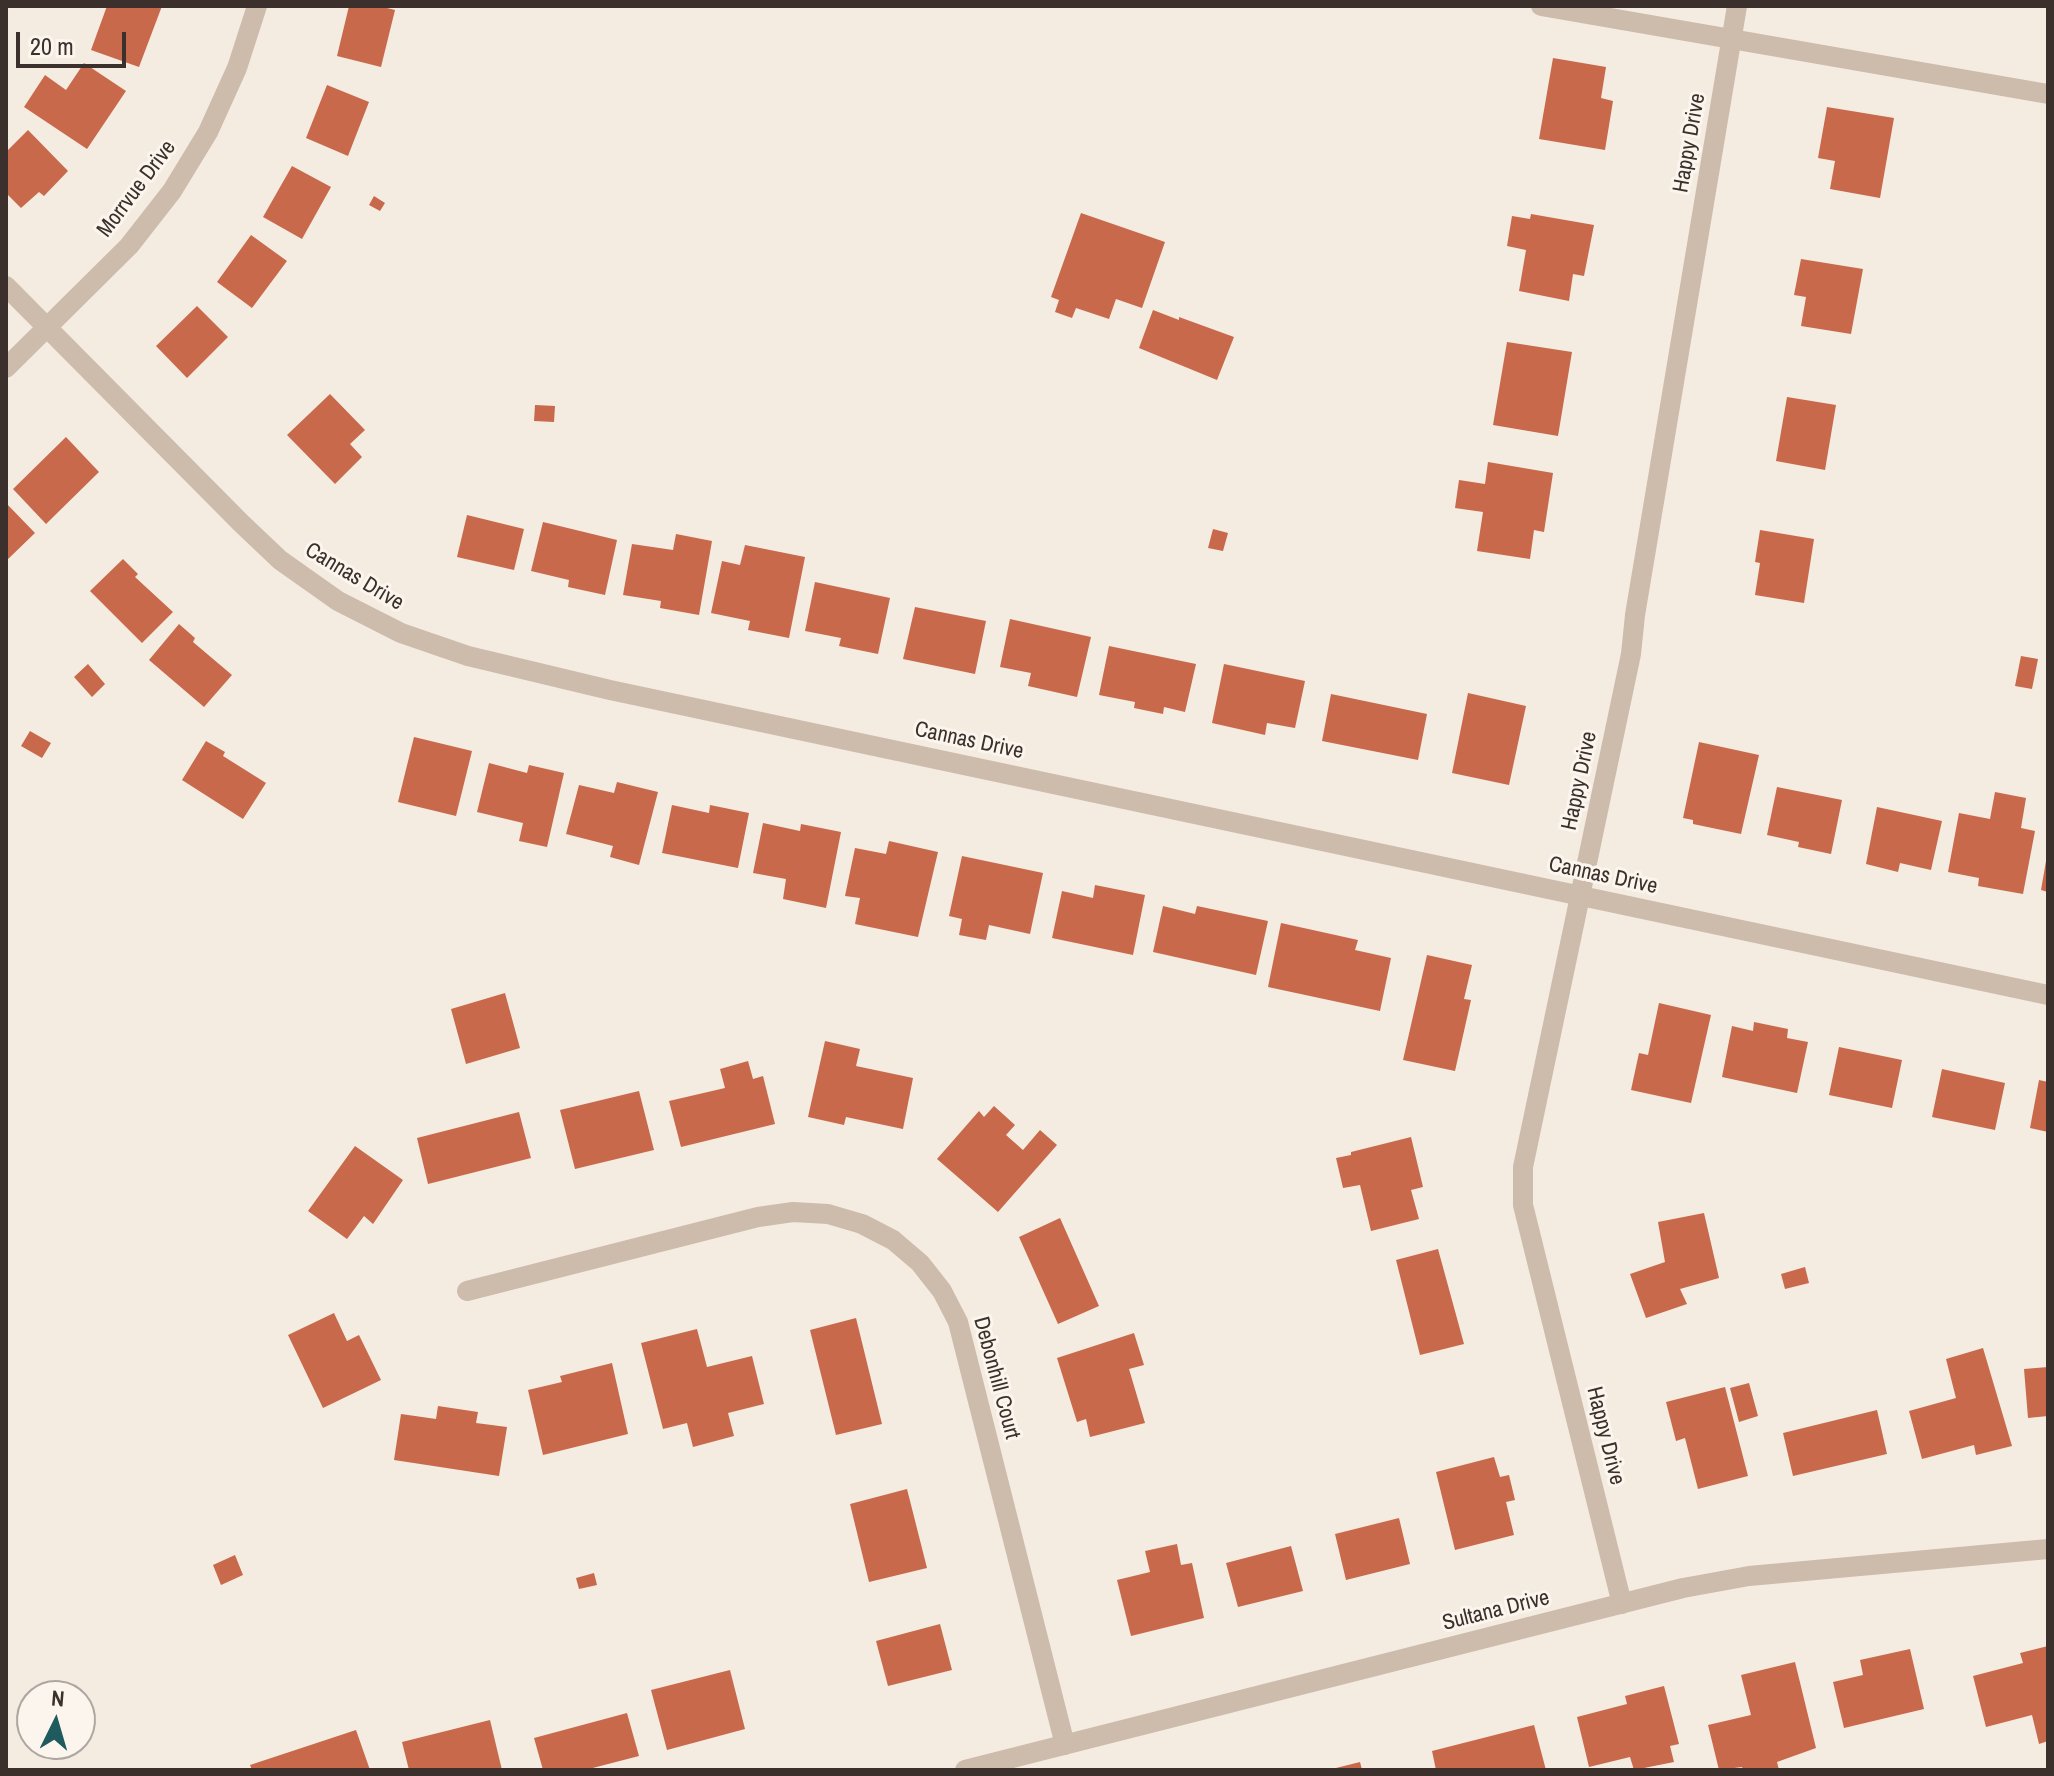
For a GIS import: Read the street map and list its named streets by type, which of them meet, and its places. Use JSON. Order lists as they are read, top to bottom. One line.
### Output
{"streets":{"street":["Happy Drive","Morrvue Drive","Cannas Drive","Debonhill Court","Sultana Drive"]},"crossings":[["Happy Drive","Cannas Drive"],["Happy Drive","Sultana Drive"],["Morrvue Drive","Cannas Drive"],["Debonhill Court","Sultana Drive"]],"scale_bar":"20 m","north":"top"}
